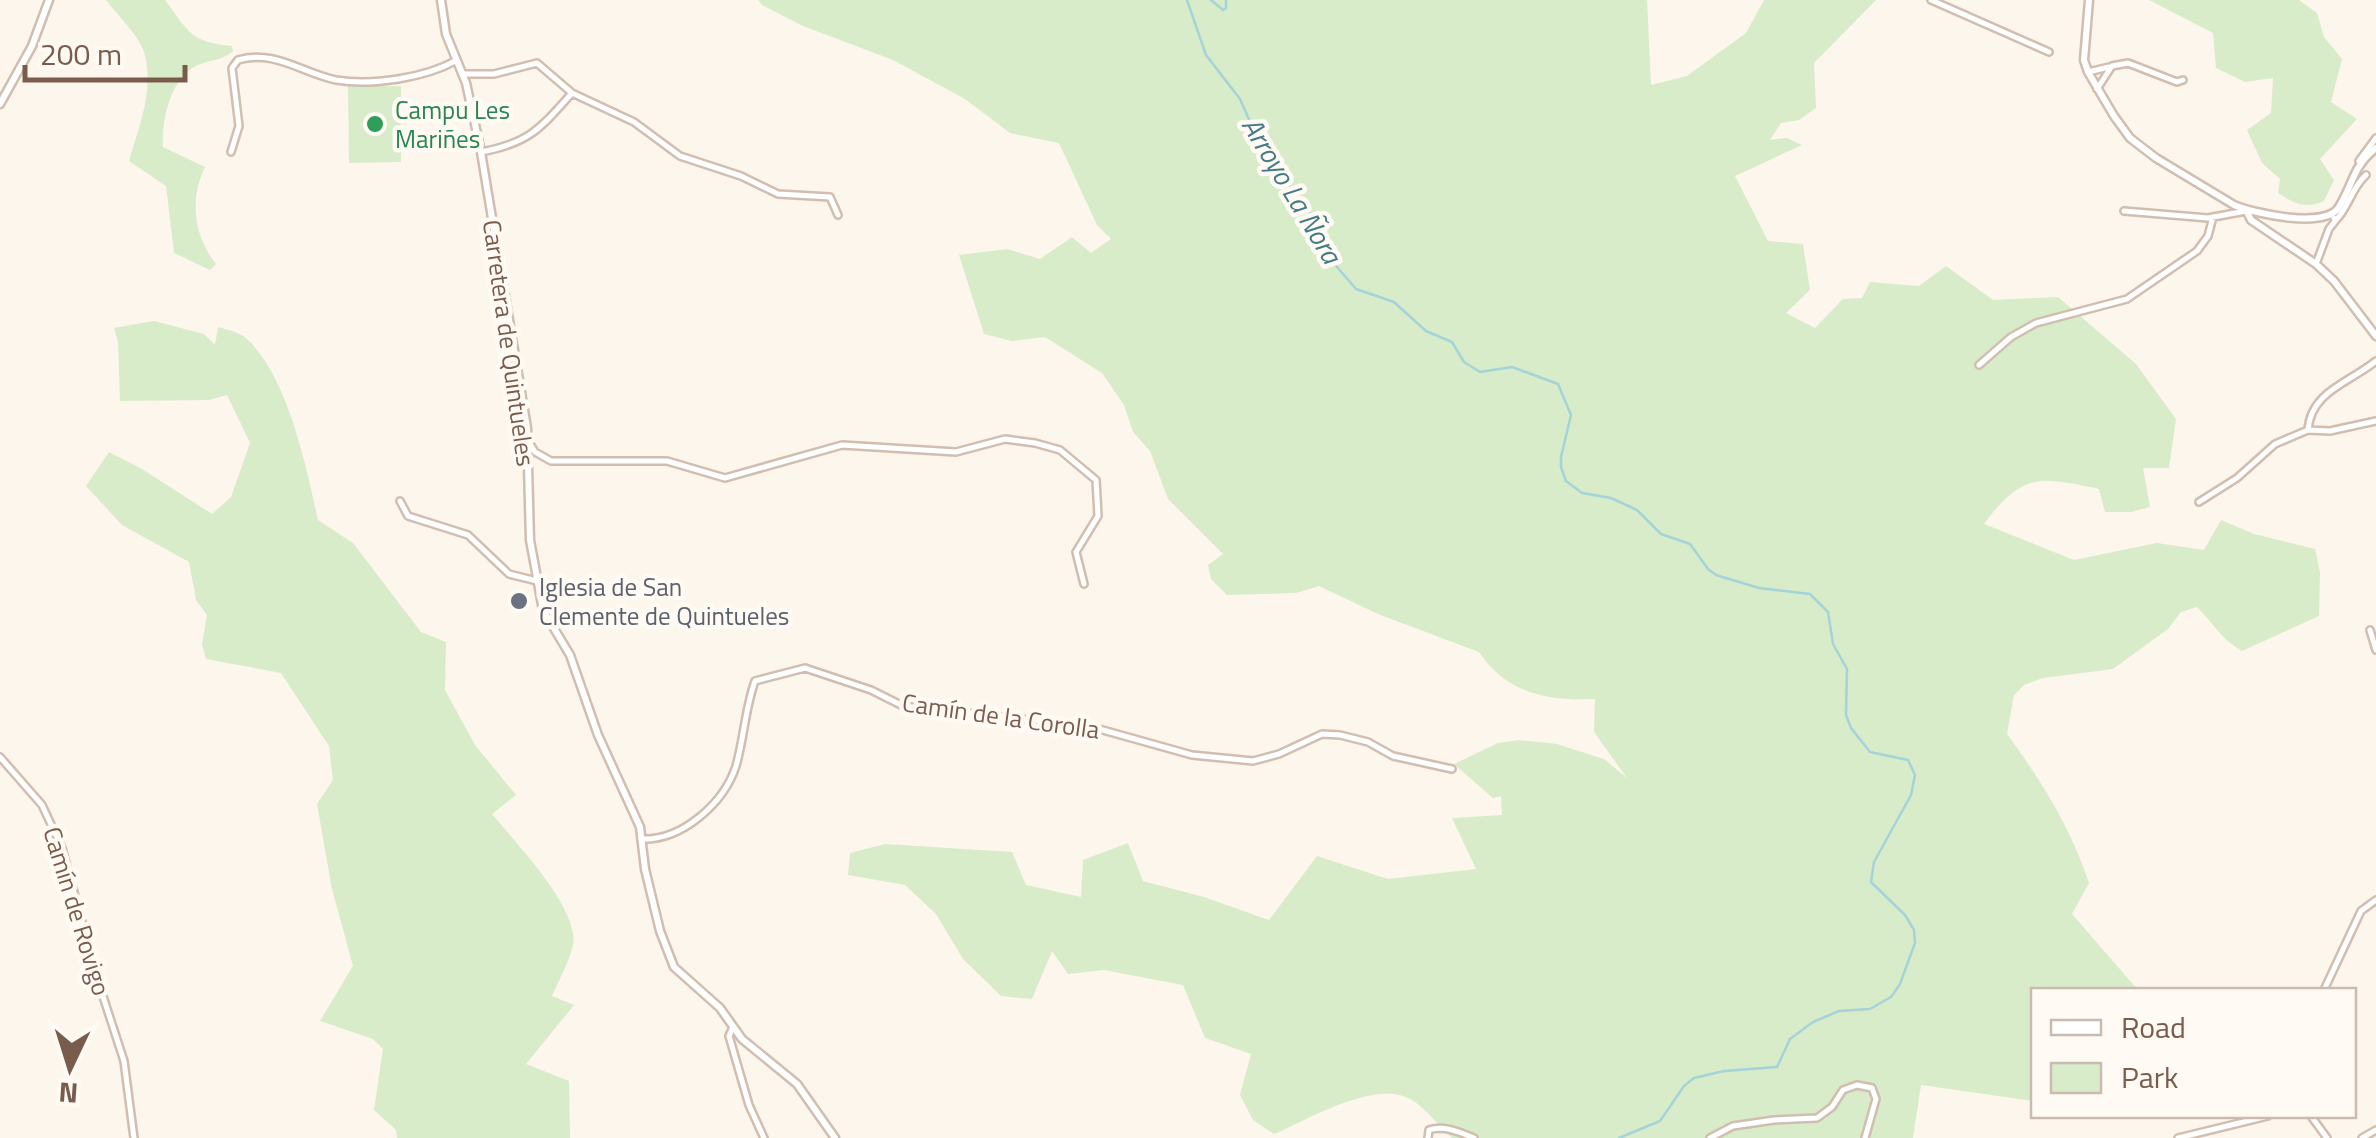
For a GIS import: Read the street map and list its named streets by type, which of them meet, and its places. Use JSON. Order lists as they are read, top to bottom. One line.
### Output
{"streets":{"street":["Carretera de Quintueles","Camín de la Corolla","Camín de Rovigo"]},"crossings":[["Carretera de Quintueles","Camín de la Corolla"]],"water":["Arroyo La Ñora"],"places":["Campu Les Mariñes","Iglesia de San Clemente de Quintueles"],"legend":["Road","Park"],"scale_bar":"200 m","north":"bottom"}
